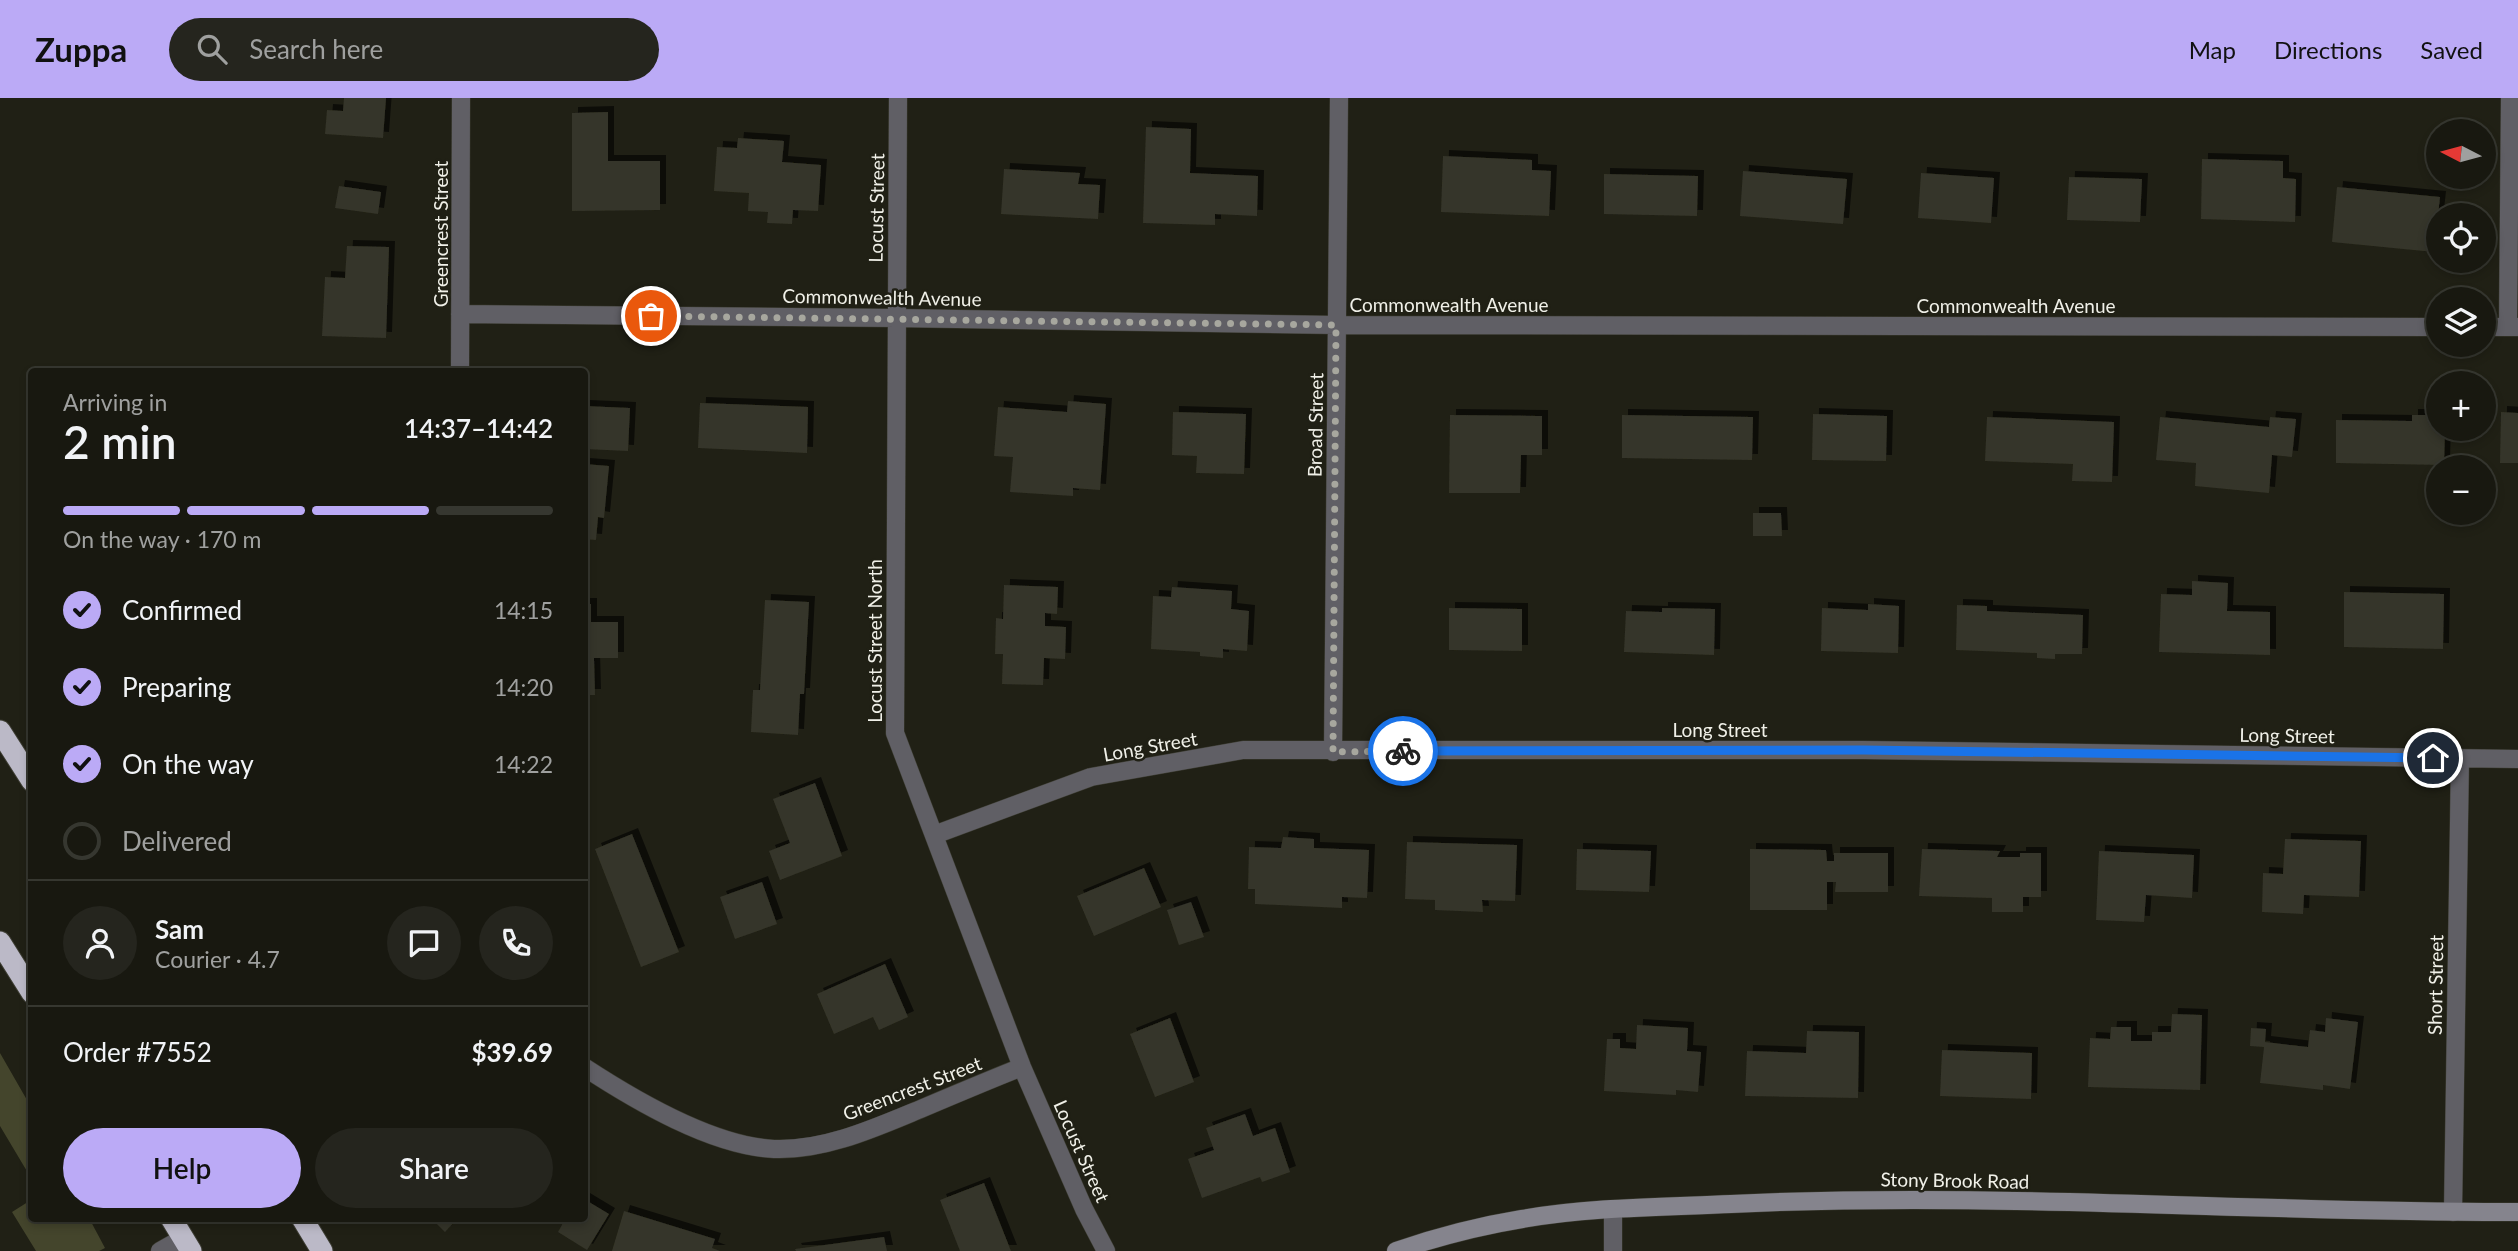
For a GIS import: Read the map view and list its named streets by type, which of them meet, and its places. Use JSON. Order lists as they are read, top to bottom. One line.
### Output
{"streets":{"main road":["Stony Brook Road"],"street":["Locust Street","Greencrest Street","Commonwealth Avenue","Broad Street","Locust Street North","Long Street","Short Street"]},"crossings":[["Locust Street","Greencrest Street"],["Locust Street","Commonwealth Avenue"],["Locust Street","Locust Street North"],["Greencrest Street","Commonwealth Avenue"],["Greencrest Street","Locust Street North"],["Commonwealth Avenue","Broad Street"],["Commonwealth Avenue","Locust Street North"],["Broad Street","Long Street"],["Locust Street North","Long Street"],["Long Street","Short Street"],["Short Street","Stony Brook Road"]],"north":"left","page":{"header":"Zuppa","search":"Search here","nav":["Map","Directions","Saved"],"map_buttons":["+","−"],"heading":["2 min","Arriving in","14:37–14:42"],"panel":["Sam","Courier · 4.7","Order #7552","$39.69"],"bar":"On the way · 170 m","list":[["Confirmed","14:15"],["Preparing","14:20"],["On the way","14:22"],"Delivered"],"buttons":["Help","Share"]}}
